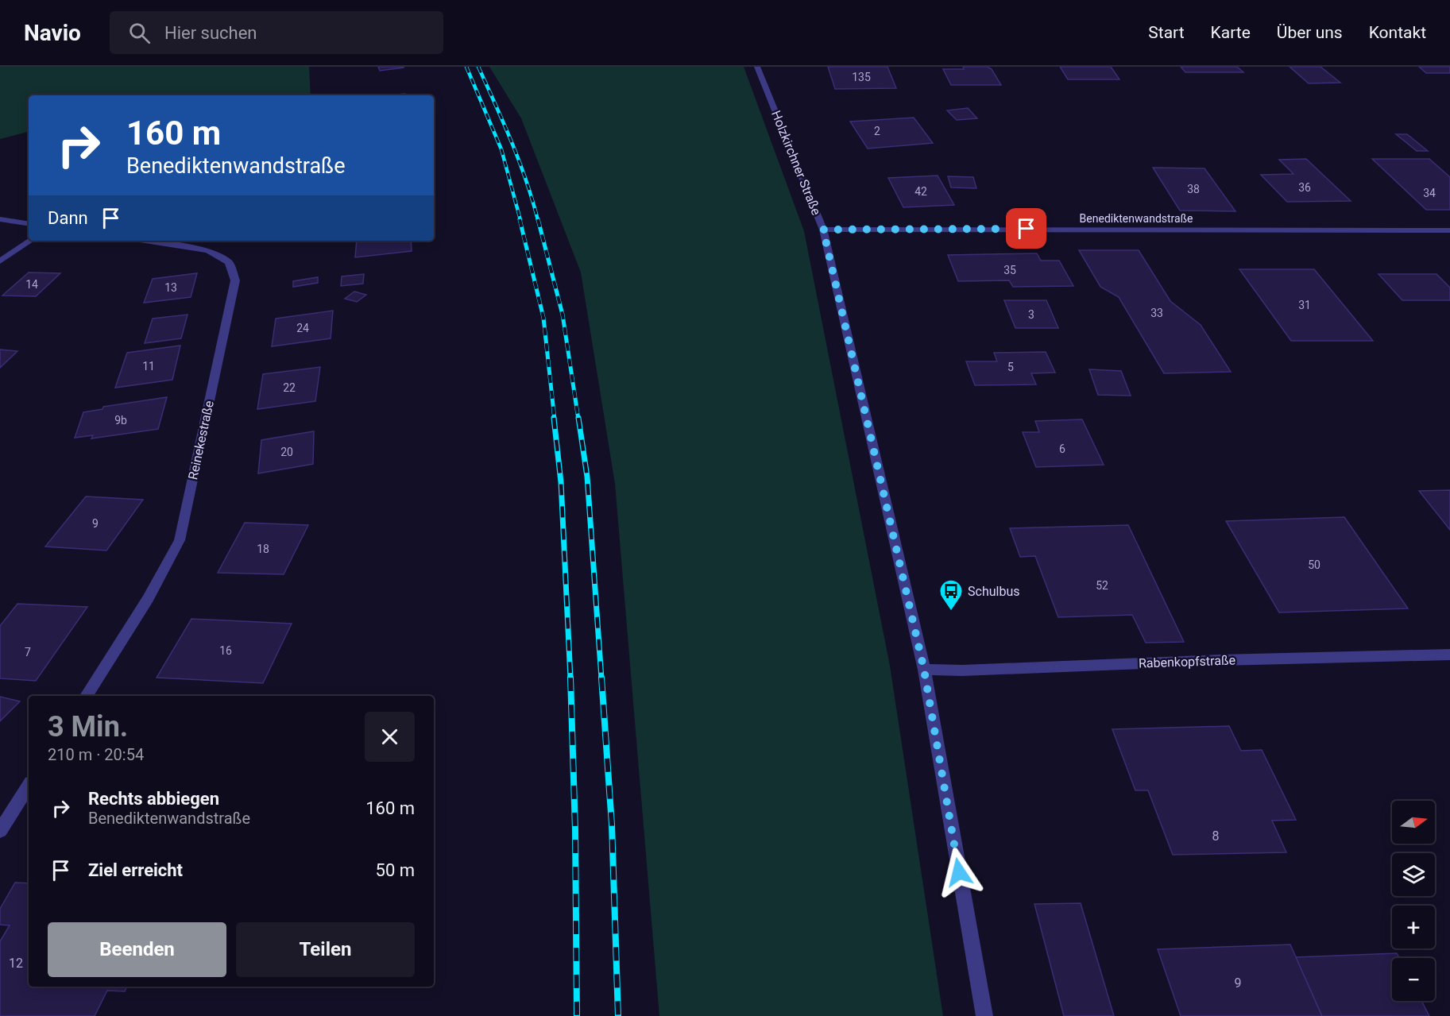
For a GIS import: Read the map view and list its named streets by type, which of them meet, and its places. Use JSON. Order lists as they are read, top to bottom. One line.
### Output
{"streets":{"street":["Holzkirchner Straße","Benediktenwandstraße","Reinekestraße","Rabenkopfstraße"]},"crossings":[["Holzkirchner Straße","Benediktenwandstraße"],["Holzkirchner Straße","Rabenkopfstraße"]],"places":{"bus stop":["Schulbus"]},"house_numbers":["135","2","36","38","42","34","35","14","13","31","33","3","24","11","5","22","9b","6","20","9","18","50","52","16","7","8","12","9"],"north":"right","page":{"header":"Navio","search":"Hier suchen","nav":["Start","Karte","Über uns","Kontakt"],"turn":["160 m","Benediktenwandstraße"],"then":"Dann","heading":["3 Min.","210 m · 20:54"],"list":[{"name":"Rechts abbiegen","note":"Benediktenwandstraße","value":"160 m"},{"name":"Ziel erreicht","value":"50 m"}],"map_buttons":["+","−"],"buttons":["Beenden","Teilen"]}}
